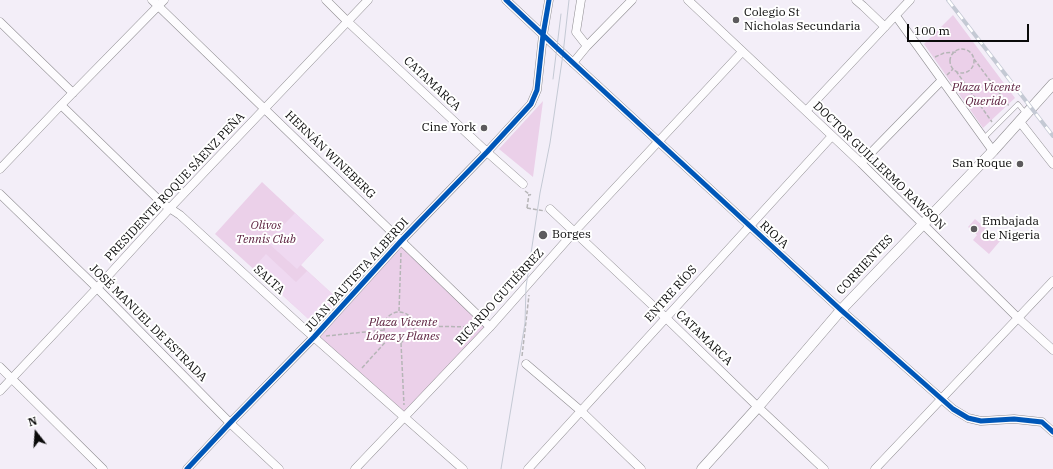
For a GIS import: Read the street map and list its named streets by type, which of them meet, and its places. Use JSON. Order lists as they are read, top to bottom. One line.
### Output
{"streets":{"street":["CATAMARCA","HERNÁN WINEBERG","DOCTOR GUILLERMO RAWSON","PRESIDENTE ROQUE SÁENZ PEÑA","RIOJA","CORRIENTES","JUAN BAUTISTA ALBERDI","SALTA","ENTRE RÍOS","RICARDO GUTIÉRREZ","JOSÉ MANUEL DE ESTRADA"]},"crossings":[["CATAMARCA","PRESIDENTE ROQUE SÁENZ PEÑA"],["CATAMARCA","CORRIENTES"],["CATAMARCA","JUAN BAUTISTA ALBERDI"],["CATAMARCA","ENTRE RÍOS"],["CATAMARCA","RICARDO GUTIÉRREZ"],["HERNÁN WINEBERG","PRESIDENTE ROQUE SÁENZ PEÑA"],["HERNÁN WINEBERG","JUAN BAUTISTA ALBERDI"],["HERNÁN WINEBERG","RICARDO GUTIÉRREZ"],["DOCTOR GUILLERMO RAWSON","CORRIENTES"],["DOCTOR GUILLERMO RAWSON","ENTRE RÍOS"],["DOCTOR GUILLERMO RAWSON","RICARDO GUTIÉRREZ"],["PRESIDENTE ROQUE SÁENZ PEÑA","SALTA"],["PRESIDENTE ROQUE SÁENZ PEÑA","JOSÉ MANUEL DE ESTRADA"],["RIOJA","CORRIENTES"],["RIOJA","JUAN BAUTISTA ALBERDI"],["RIOJA","ENTRE RÍOS"],["RIOJA","RICARDO GUTIÉRREZ"],["JUAN BAUTISTA ALBERDI","SALTA"],["JUAN BAUTISTA ALBERDI","JOSÉ MANUEL DE ESTRADA"],["SALTA","RICARDO GUTIÉRREZ"]],"parks":["Plaza Vicente Querido","Olivos Tennis Club","Plaza Vicente López y Planes"],"places":["Colegio St Nicholas Secundaria","Cine York","San Roque","Embajada de Nigeria","Borges"],"scale_bar":"100 m","north":"top"}
